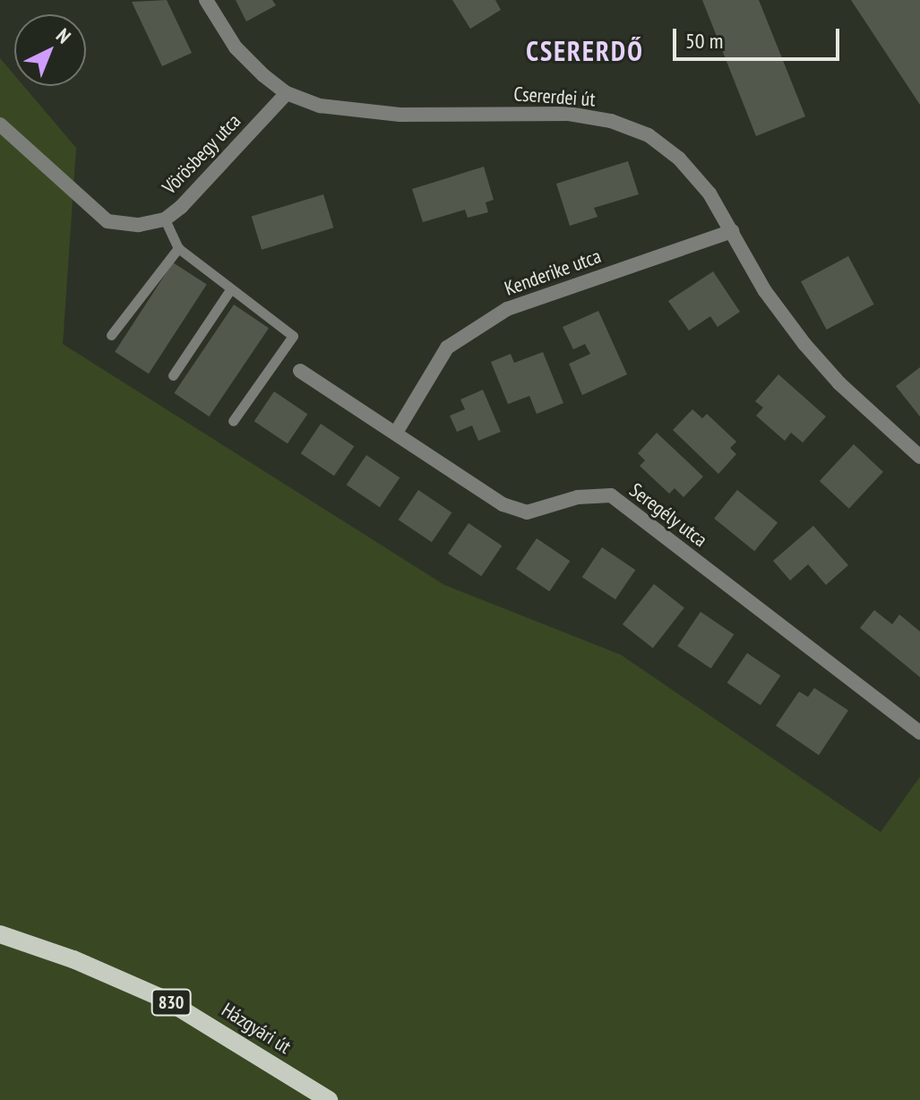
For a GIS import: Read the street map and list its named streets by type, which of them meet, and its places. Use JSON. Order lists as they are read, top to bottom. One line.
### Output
{"streets":{"main road":["830","Házgyári út"],"street":["Csererdei út","Vörösbegy utca","Kenderike utca","Seregély utca"]},"crossings":[["Csererdei út","Vörösbegy utca"],["Csererdei út","Kenderike utca"],["Kenderike utca","Seregély utca"]],"districts":["CSERERDŐ"],"scale_bar":"50 m","north":"top right"}
